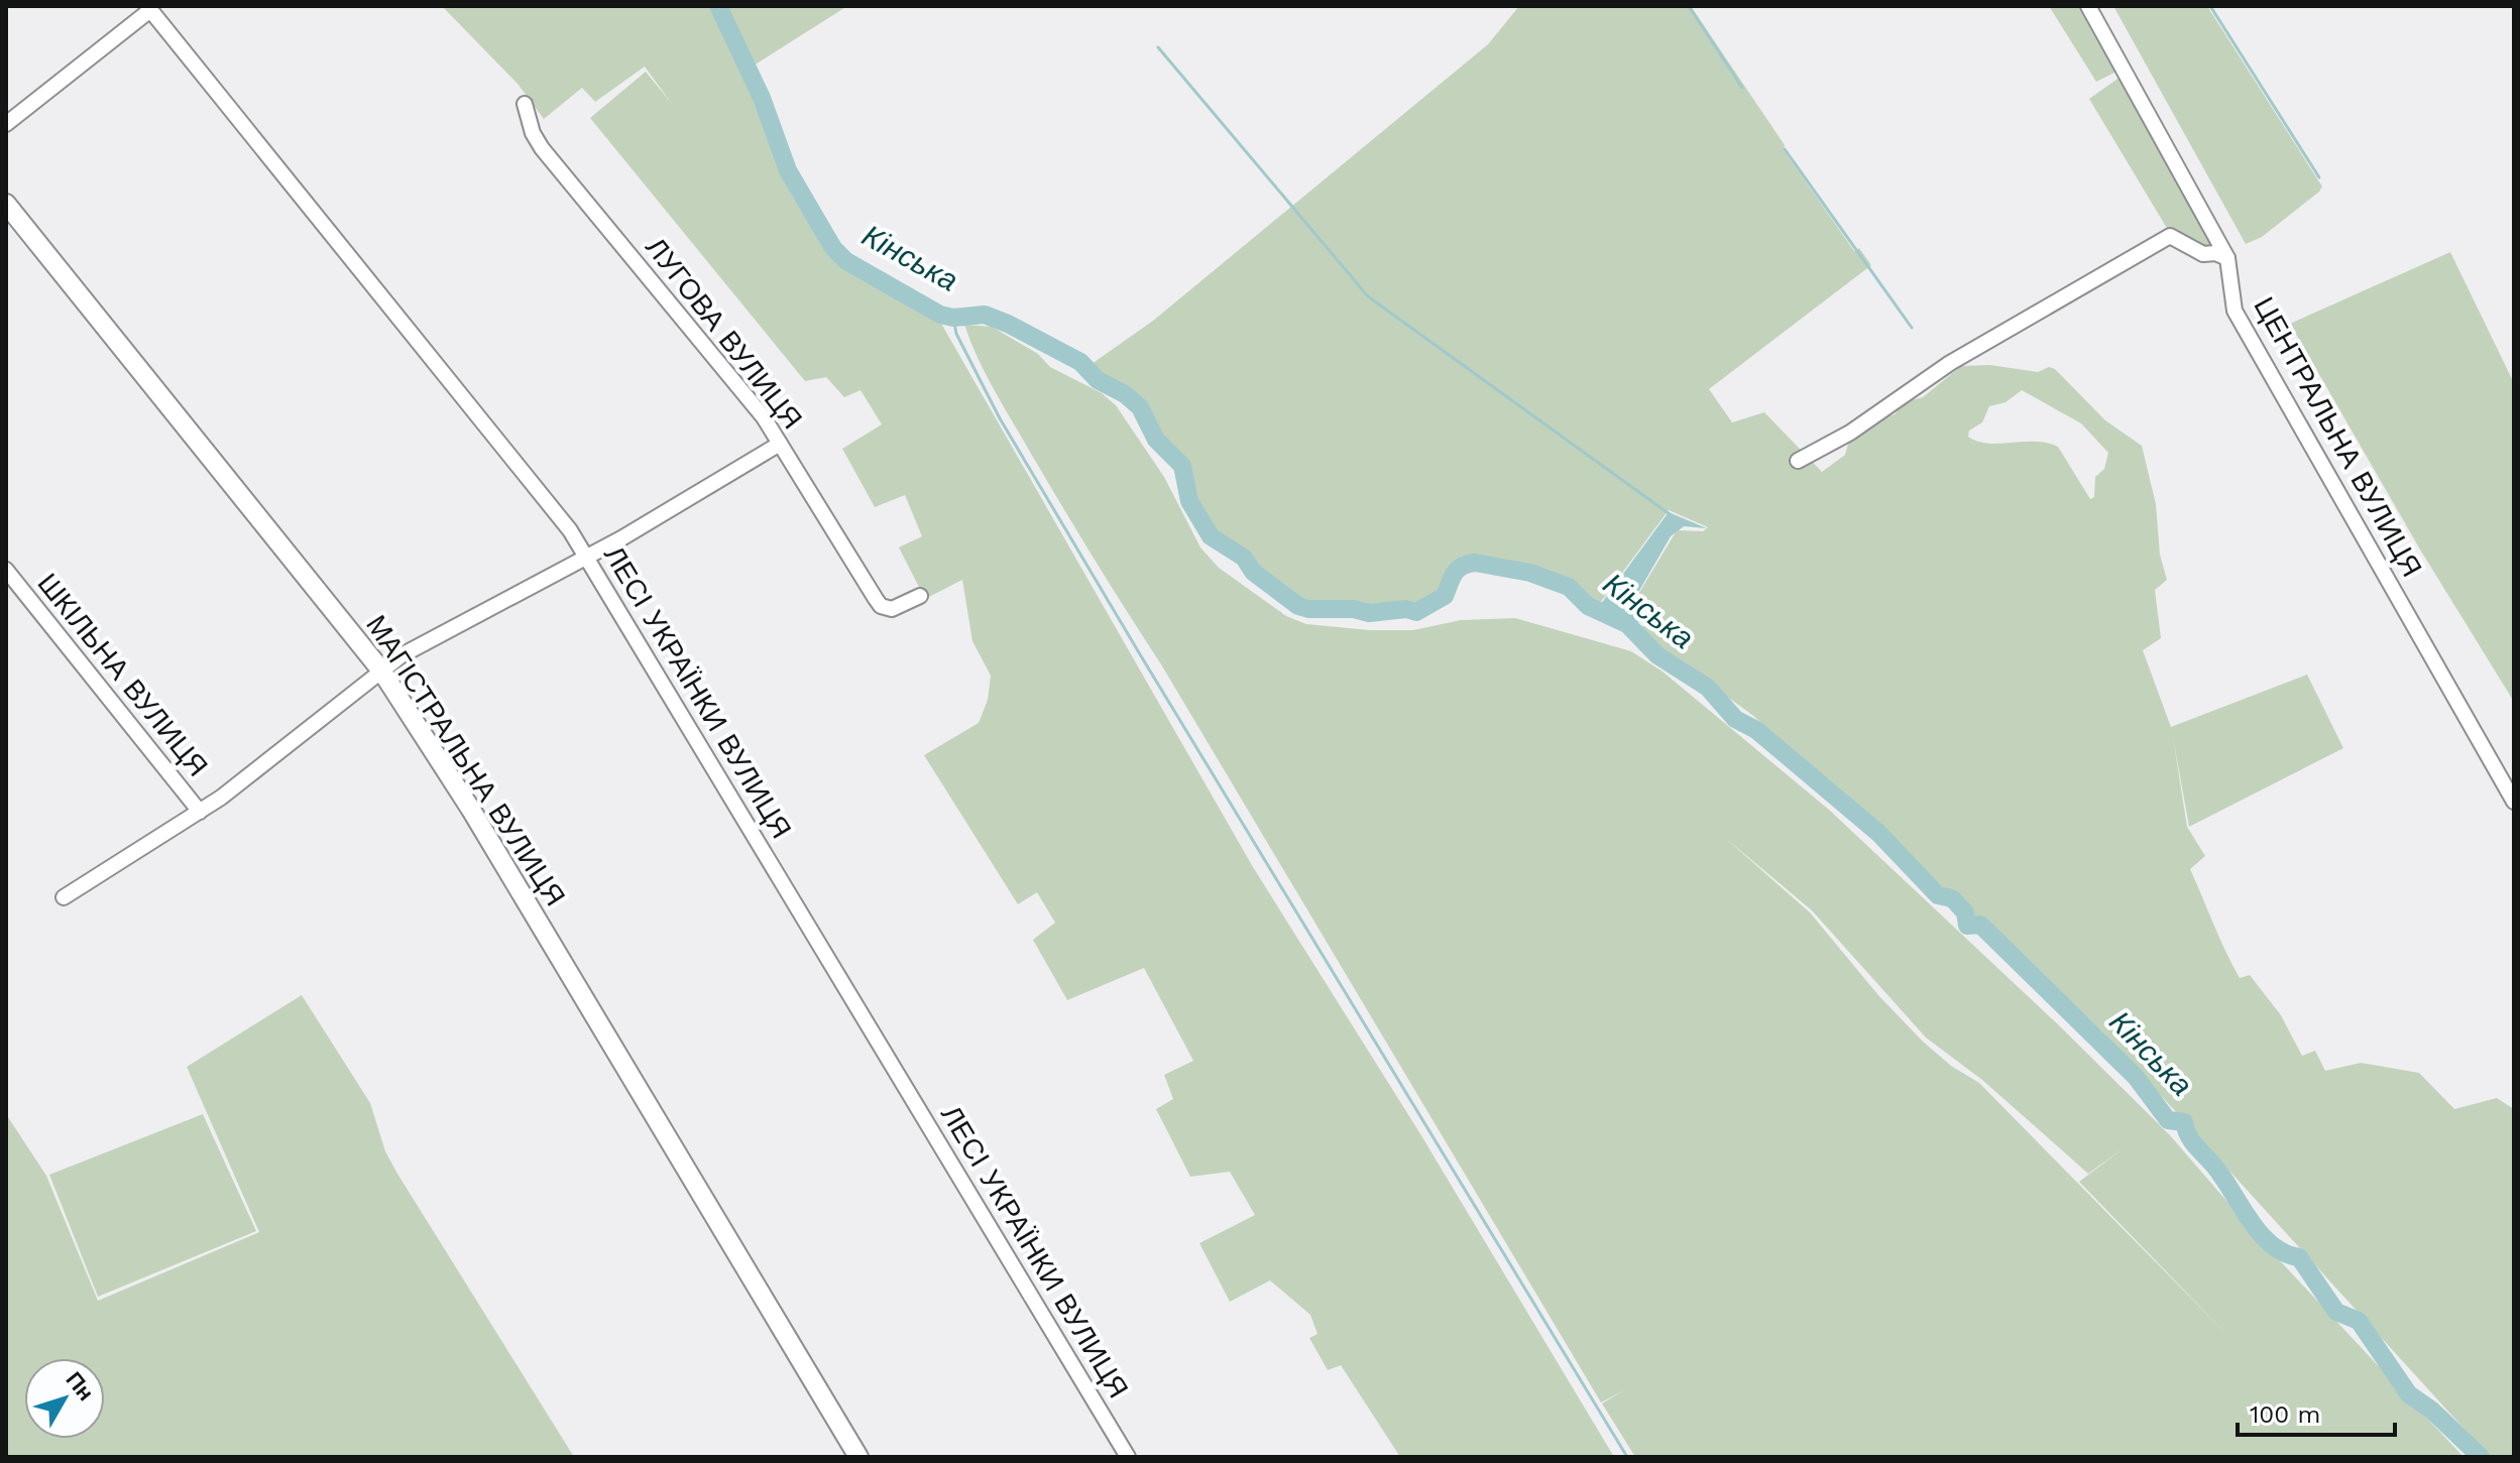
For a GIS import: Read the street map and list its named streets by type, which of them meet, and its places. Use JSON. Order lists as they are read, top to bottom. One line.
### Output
{"streets":{"main road":["МАГІСТРАЛЬНА ВУЛИЦЯ"],"street":["ЛУГОВА ВУЛИЦЯ","ЦЕНТРАЛЬНА ВУЛИЦЯ","ШКІЛЬНА ВУЛИЦЯ","ЛЕСІ УКРАЇНКИ ВУЛИЦЯ"]},"water":["Кінська"],"scale_bar":"100 m","north":"top right"}
